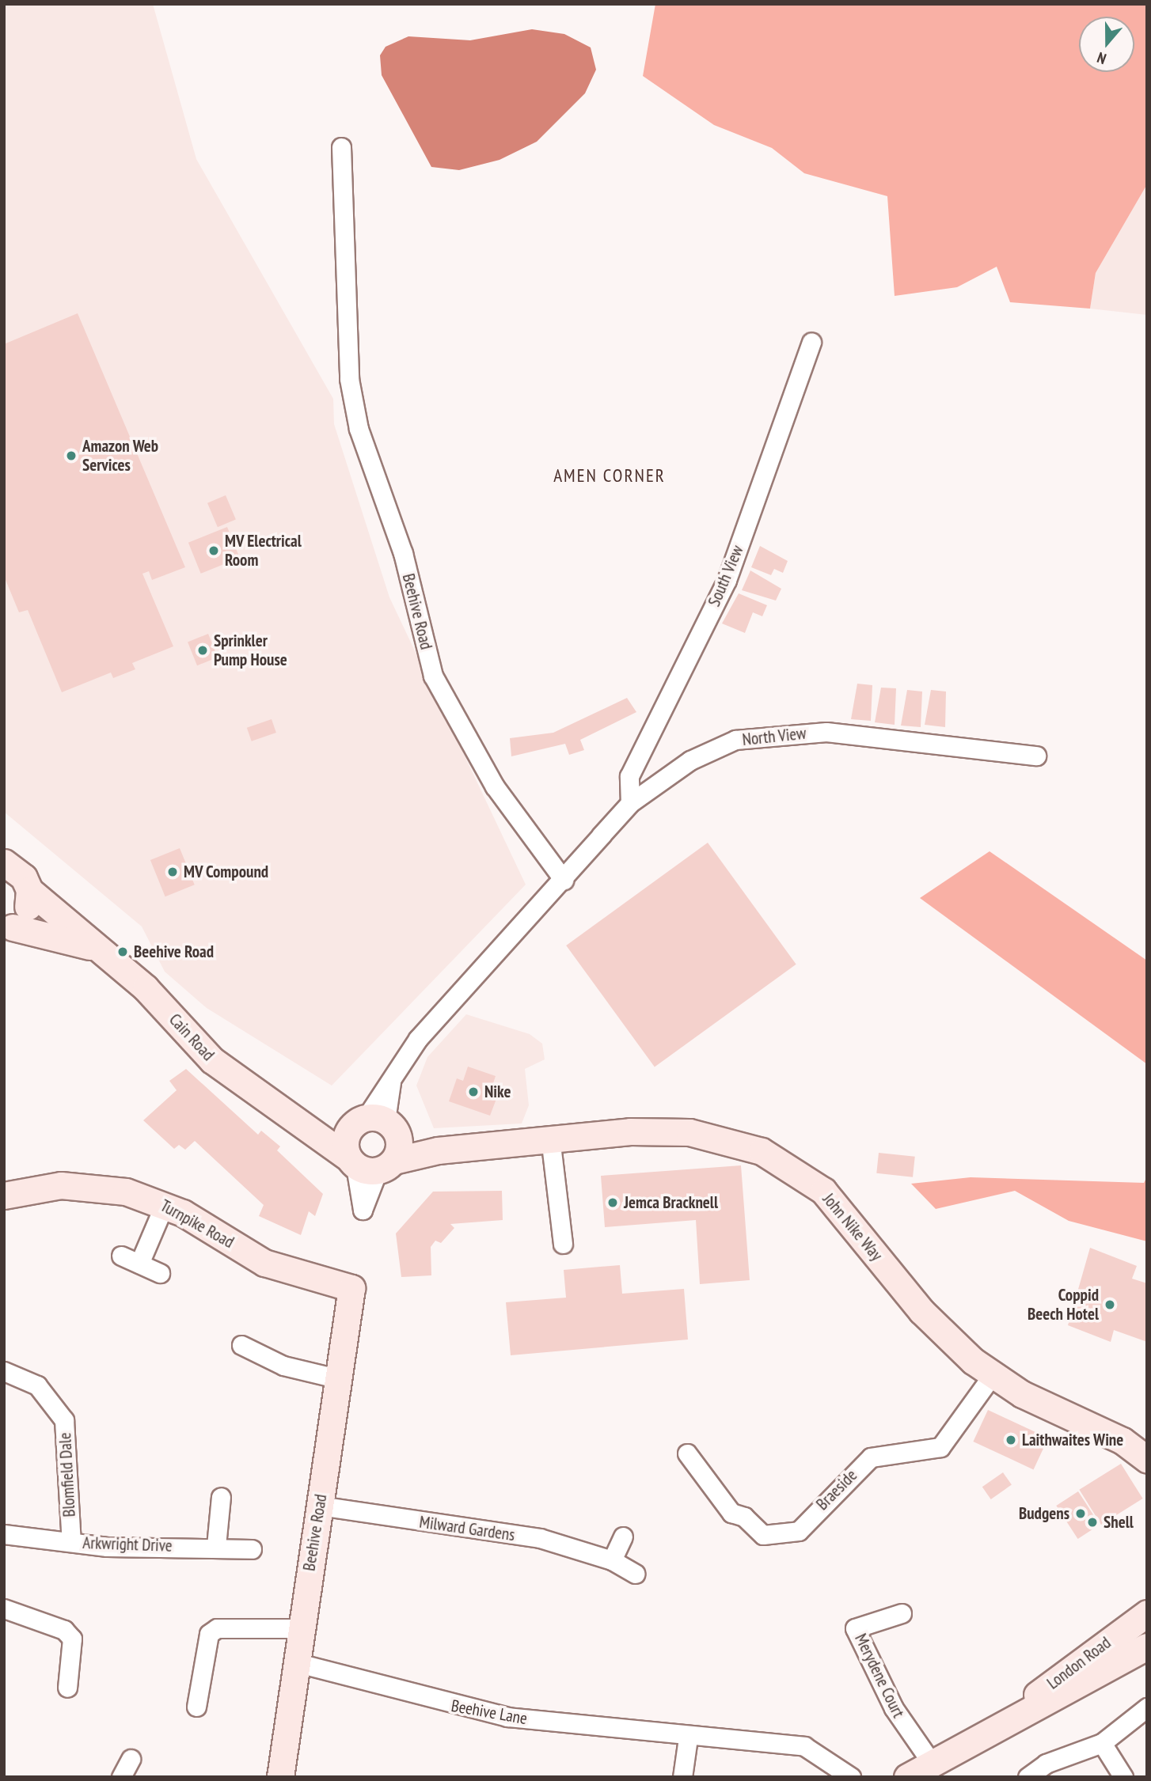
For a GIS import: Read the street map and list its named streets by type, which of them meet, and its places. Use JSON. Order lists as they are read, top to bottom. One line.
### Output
{"streets":{"street":["South View","Beehive Road","North View","Cain Road","Turnpike Road","John Nike Way","Blomfield Dale","Braeside","Milward Gardens","Arkwright Drive","London Road","Merydene Court","Beehive Lane"]},"crossings":[["South View","North View"],["Beehive Road","North View"],["Beehive Road","Turnpike Road"],["Beehive Road","Milward Gardens"],["Beehive Road","Beehive Lane"],["Cain Road","John Nike Way"],["John Nike Way","Braeside"],["Blomfield Dale","Arkwright Drive"],["London Road","Merydene Court"]],"districts":["AMEN CORNER"],"places":["Amazon Web Services","MV Electrical Room","Sprinkler Pump House","MV Compound","Beehive Road","Nike","Jemca Bracknell","Coppid Beech Hotel","Laithwaites Wine","Budgens","Shell"],"north":"bottom"}
